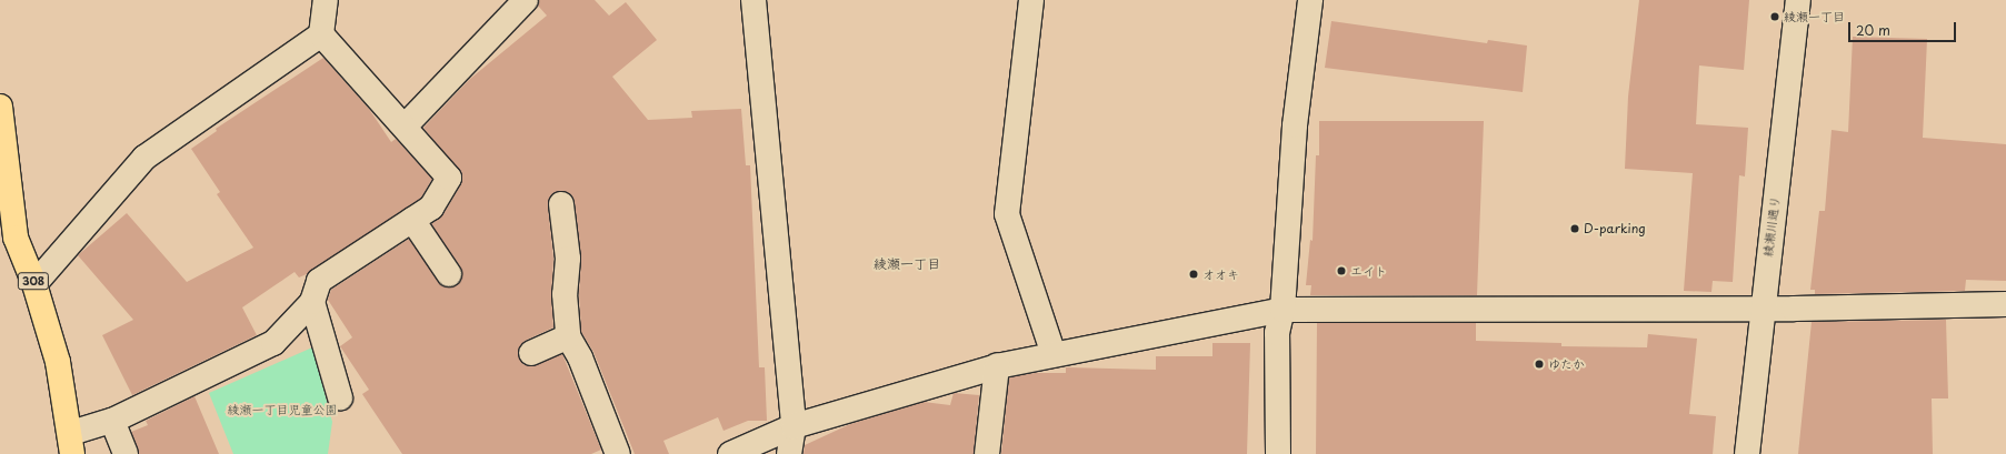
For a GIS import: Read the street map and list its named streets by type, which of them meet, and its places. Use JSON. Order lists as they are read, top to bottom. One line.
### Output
{"streets":{"main road":["308"],"street":["綾瀬川通り"]},"districts":["綾瀬一丁目"],"parks":["綾瀬一丁目児童公園"],"places":["綾瀬一丁目","D-parking","エイト","オオキ","ゆたか"],"scale_bar":"20 m"}
